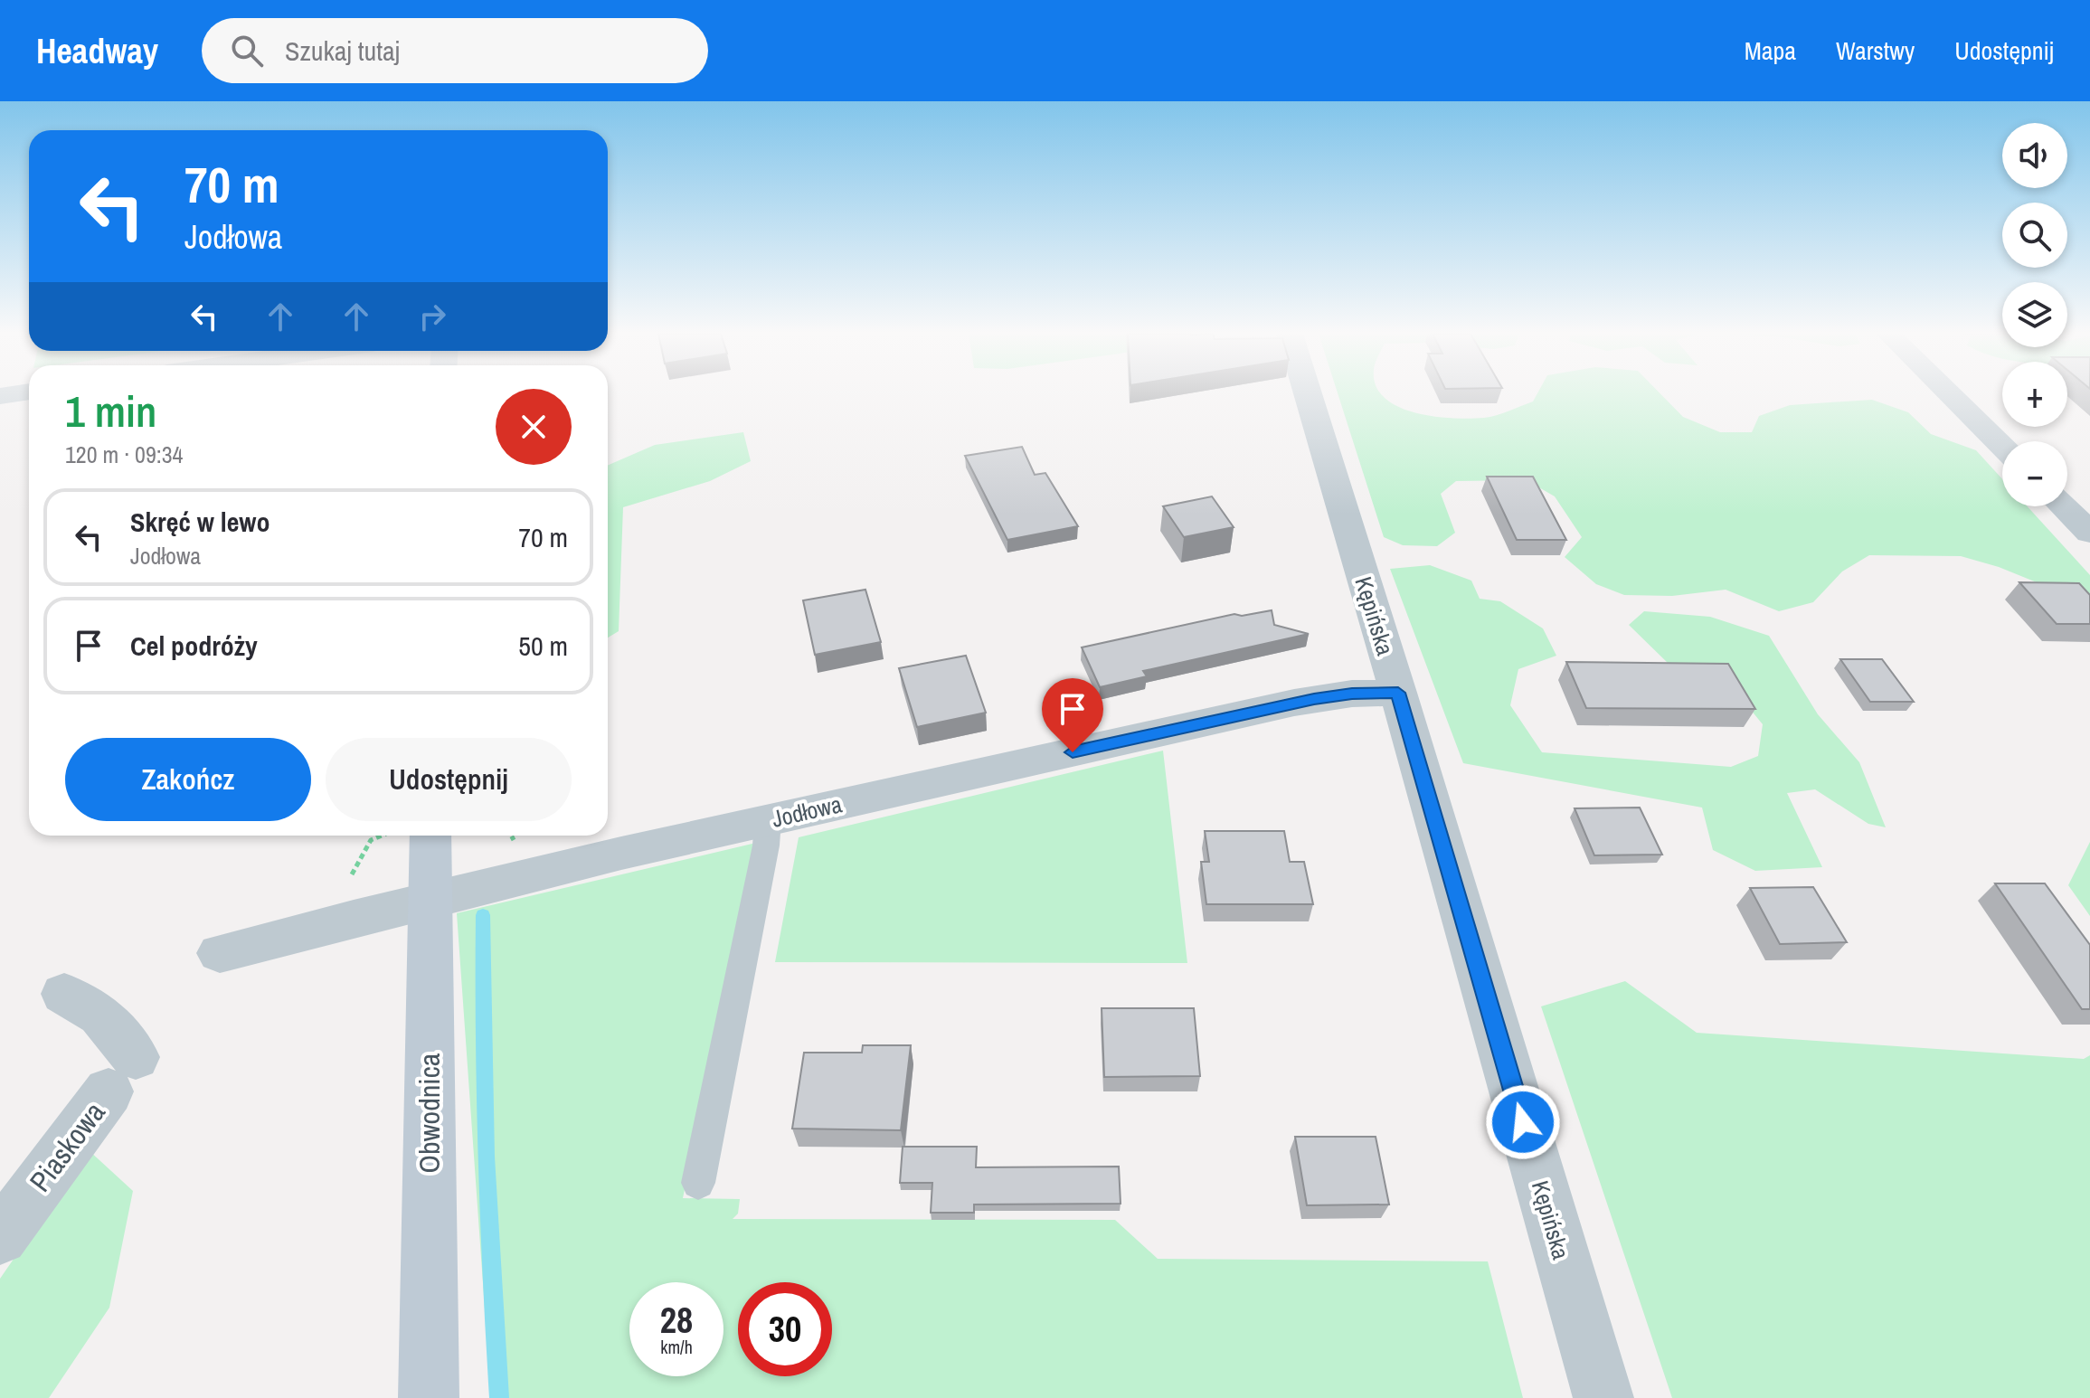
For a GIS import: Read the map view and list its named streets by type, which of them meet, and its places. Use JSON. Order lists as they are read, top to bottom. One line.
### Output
{"streets":{"main road":["Obwodnica"],"street":["Kępińska","Jodłowa","Piaskowa"]},"crossings":[["Kępińska","Jodłowa"],["Jodłowa","Obwodnica"]],"page":{"header":"Headway","search":"Szukaj tutaj","nav":["Mapa","Warstwy","Udostępnij"],"map_buttons":["+","−"],"turn":["70 m","Jodłowa"],"heading":["1 min","120 m · 09:34"],"list":[{"name":"Skręć w lewo","note":"Jodłowa","value":"70 m"},{"name":"Cel podróży","value":"50 m"}],"buttons":["Zakończ","Udostępnij"],"speed":"28 km/h","limit":"30"}}
